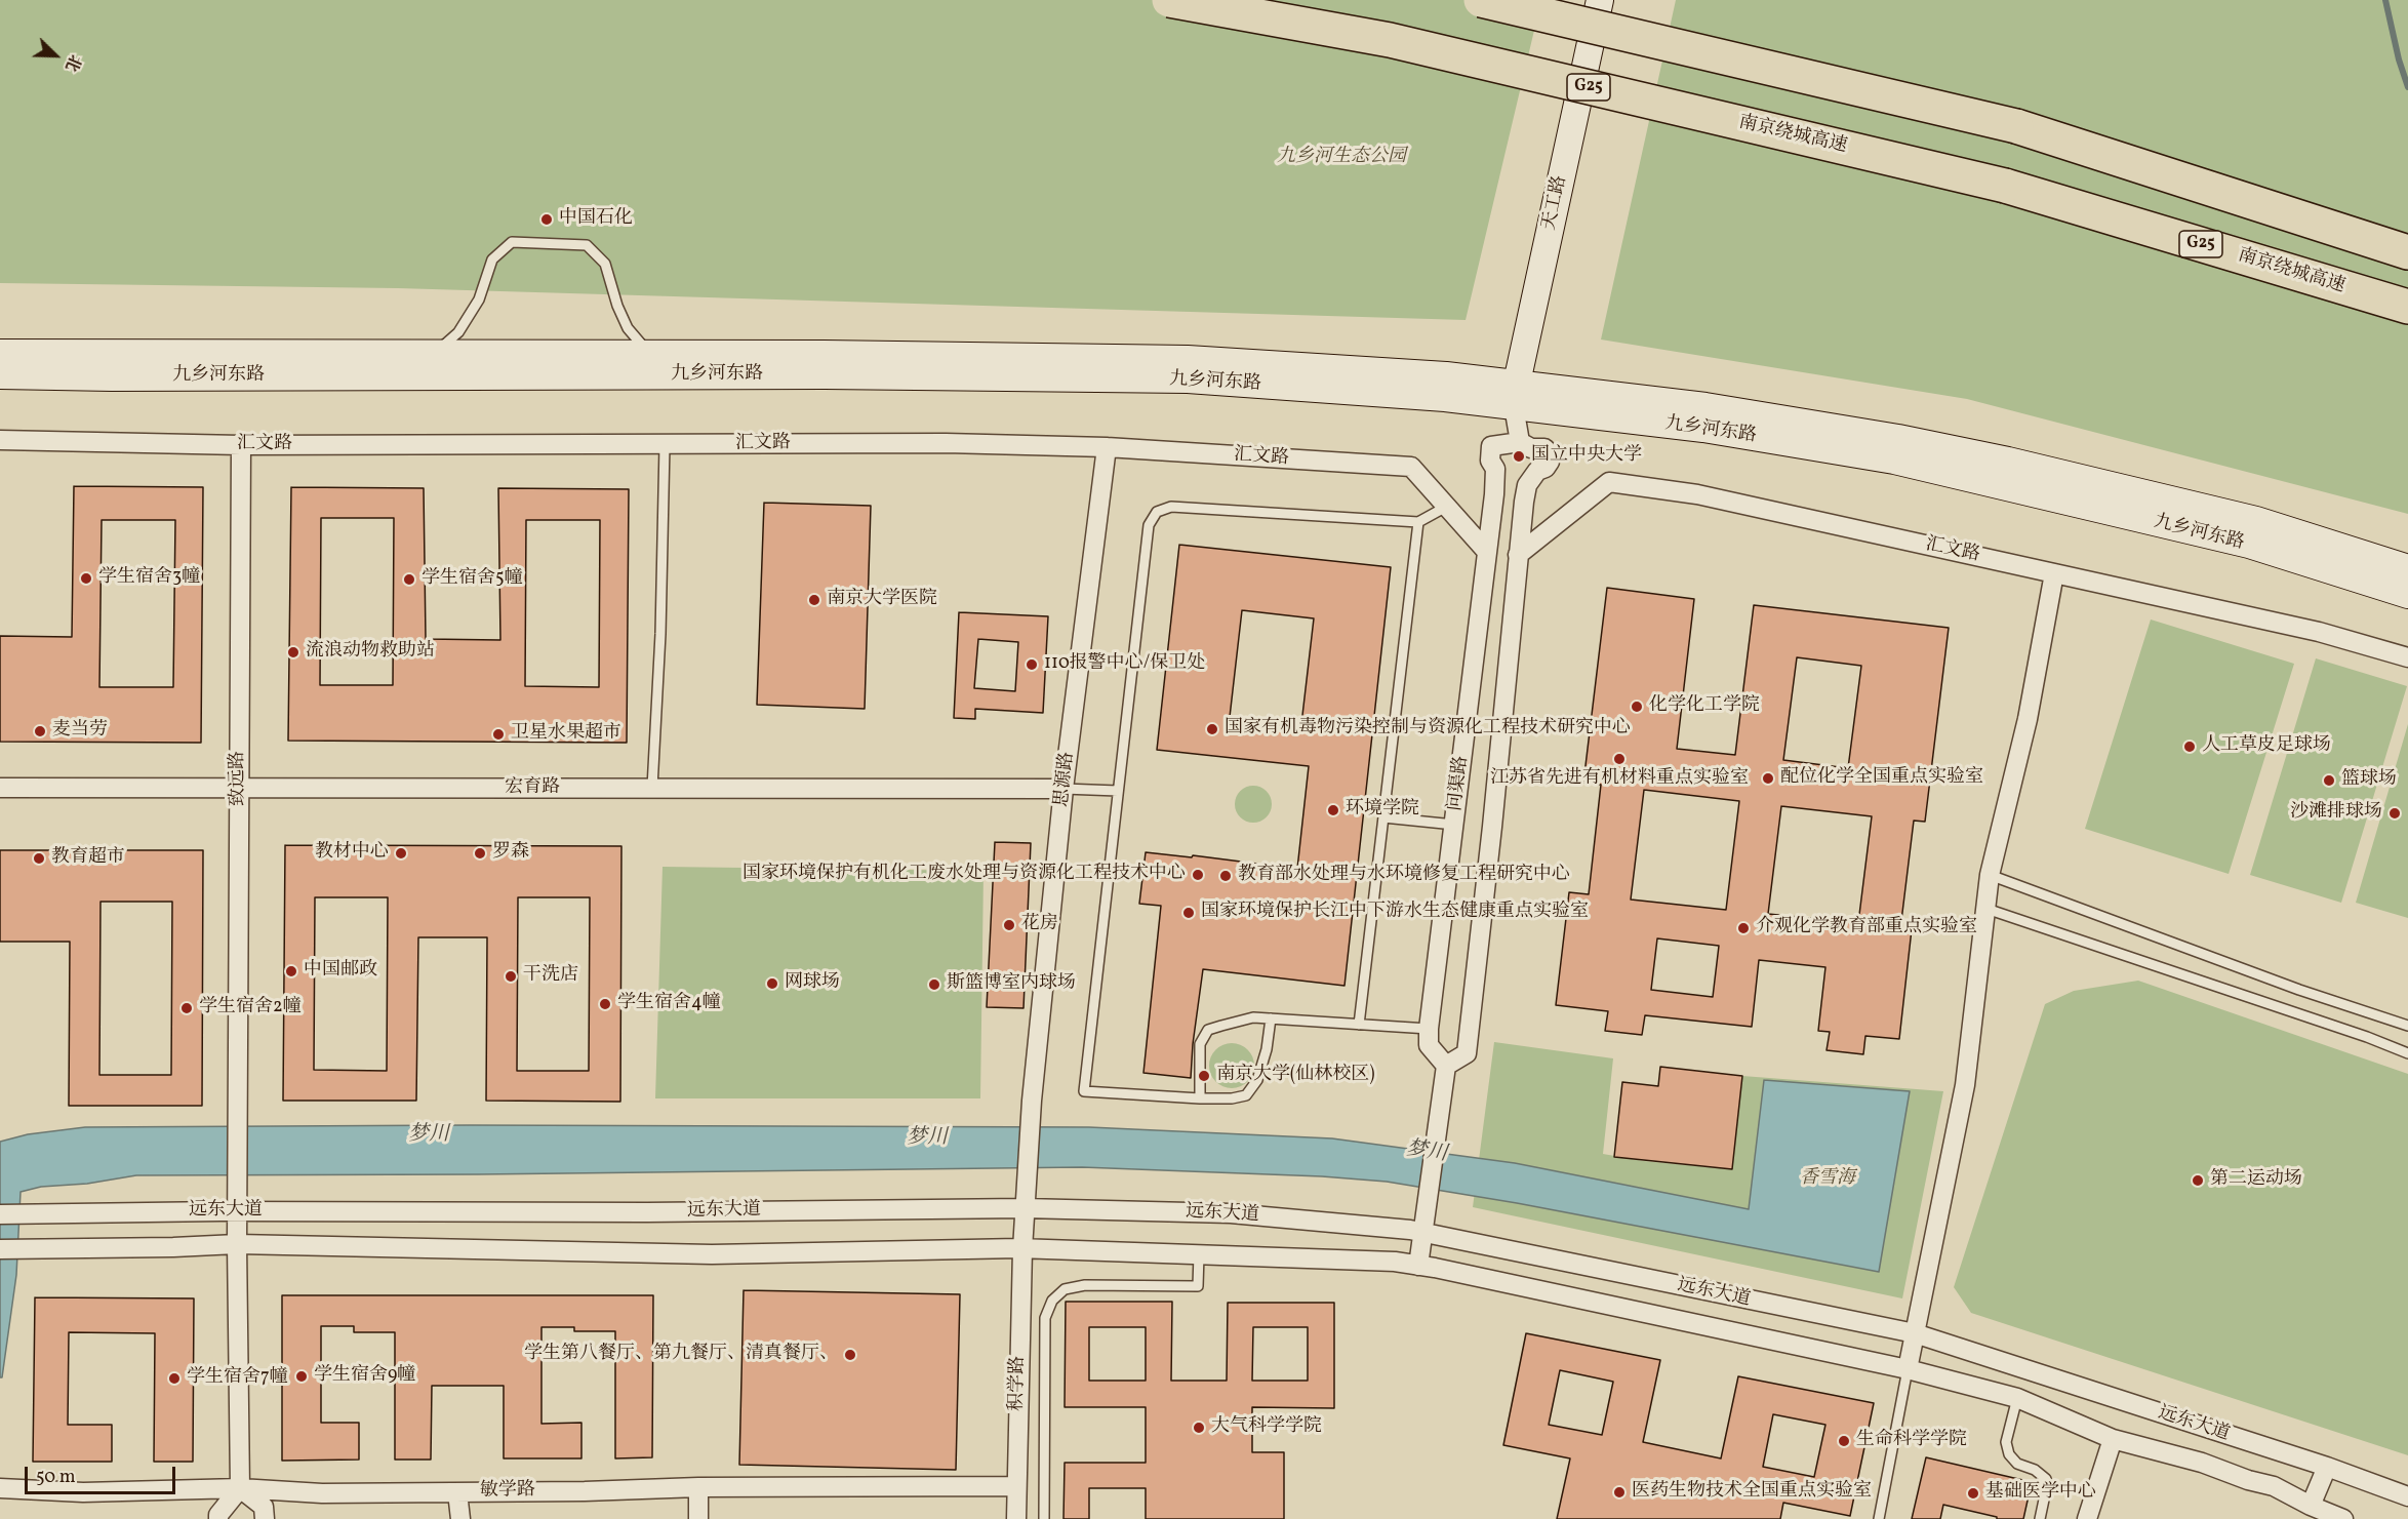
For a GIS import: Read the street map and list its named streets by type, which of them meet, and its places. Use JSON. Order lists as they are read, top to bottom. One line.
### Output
{"streets":{"highway":["G25","南京绕城高速"],"main road":["天工路","九乡河东路"],"street":["汇文路","致远路","思源路","问渠路","宏育路","远东大道","积学路","敏学路"]},"crossings":[["天工路","九乡河东路"],["汇文路","致远路"],["汇文路","思源路"],["汇文路","问渠路"],["致远路","宏育路"],["致远路","远东大道"],["致远路","敏学路"],["思源路","宏育路"],["思源路","积学路"],["远东大道","积学路"],["积学路","敏学路"]],"water":["梦川"],"parks":["九乡河生态公园","香雪海"],"places":["中国石化","国立中央大学","学生宿舍3幢","学生宿舍5幢","南京大学医院","流浪动物救助站","110报警中心/保卫处","化学化工学院","国家有机毒物污染控制与资源化工程技术研究中心","麦当劳","卫星水果超市","人工草皮足球场","江苏省先进有机材料重点实验室","配位化学全国重点实验室","篮球场","环境学院","沙滩排球场","教材中心","罗森","教育超市","国家环境保护有机化工废水处理与资源化工程技术中心","教育部水处理与水环境修复工程研究中心","国家环境保护长江中下游水生态健康重点实验室","花房","介观化学教育部重点实验室","中国邮政","干洗店","网球场","斯篮博室内球场","学生宿舍4幢","学生宿舍2幢","南京大学(仙林校区)","第二运动场","学生第八餐厅、第九餐厅、清真餐厅、","学生宿舍9幢","学生宿舍7幢","大气科学学院","生命科学学院","医药生物技术全国重点实验室","基础医学中心"],"scale_bar":"50 m","north":"bottom right"}
